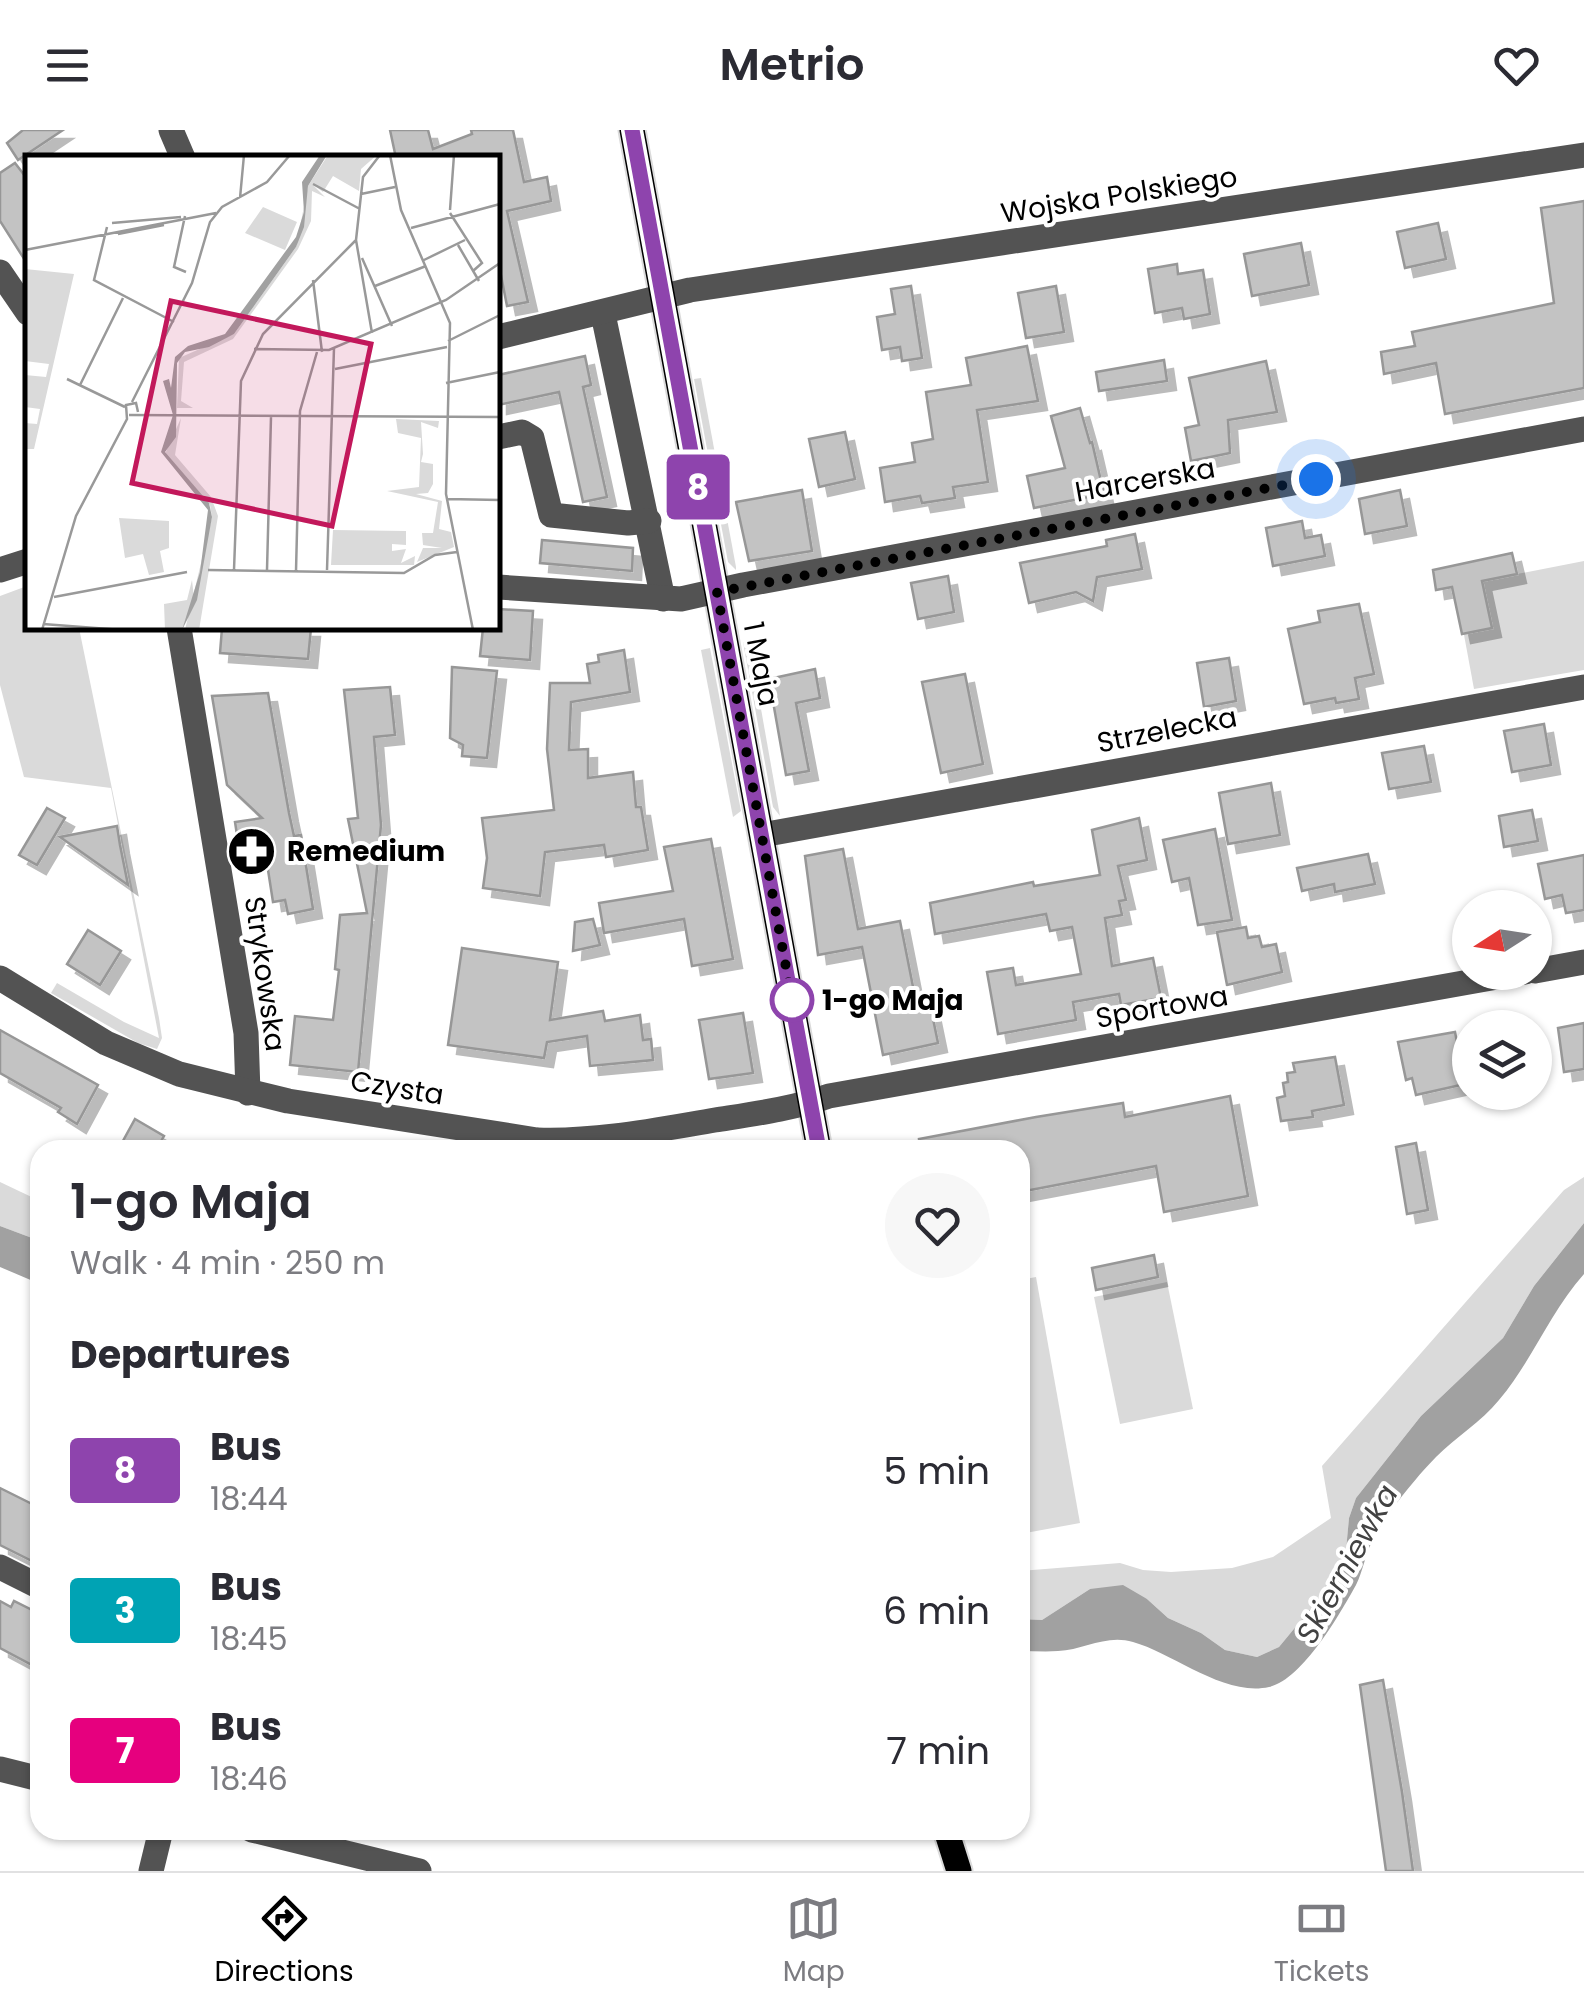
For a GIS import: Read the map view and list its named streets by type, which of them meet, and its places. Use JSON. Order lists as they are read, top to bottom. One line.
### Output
{"streets":{"main road":["1 Maja"],"street":["Wojska Polskiego","Harcerska","Strzelecka","Strykowska","Sportowa","Czysta"]},"crossings":[["Wojska Polskiego","1 Maja"],["Harcerska","1 Maja"],["1 Maja","Strzelecka"],["1 Maja","Sportowa"],["1 Maja","Czysta"],["Strykowska","Czysta"],["Sportowa","Czysta"]],"water":["Skierniewka"],"places":{"pharmacy":["Remedium"],"other":["1-go Maja"]},"lines":["bus line 8"],"north":"left","page":{"header":"Metrio","on_map":"8","heading":[["1-go Maja","Walk · 4 min · 250 m"],"Departures"],"list":[{"mark":"8","name":"Bus","note":"18:44","value":"5 min"},{"mark":"3","name":"Bus","note":"18:45","value":"6 min"},{"mark":"7","name":"Bus","note":"18:46","value":"7 min"}],"tabs":["Directions","Map","Tickets"]}}
